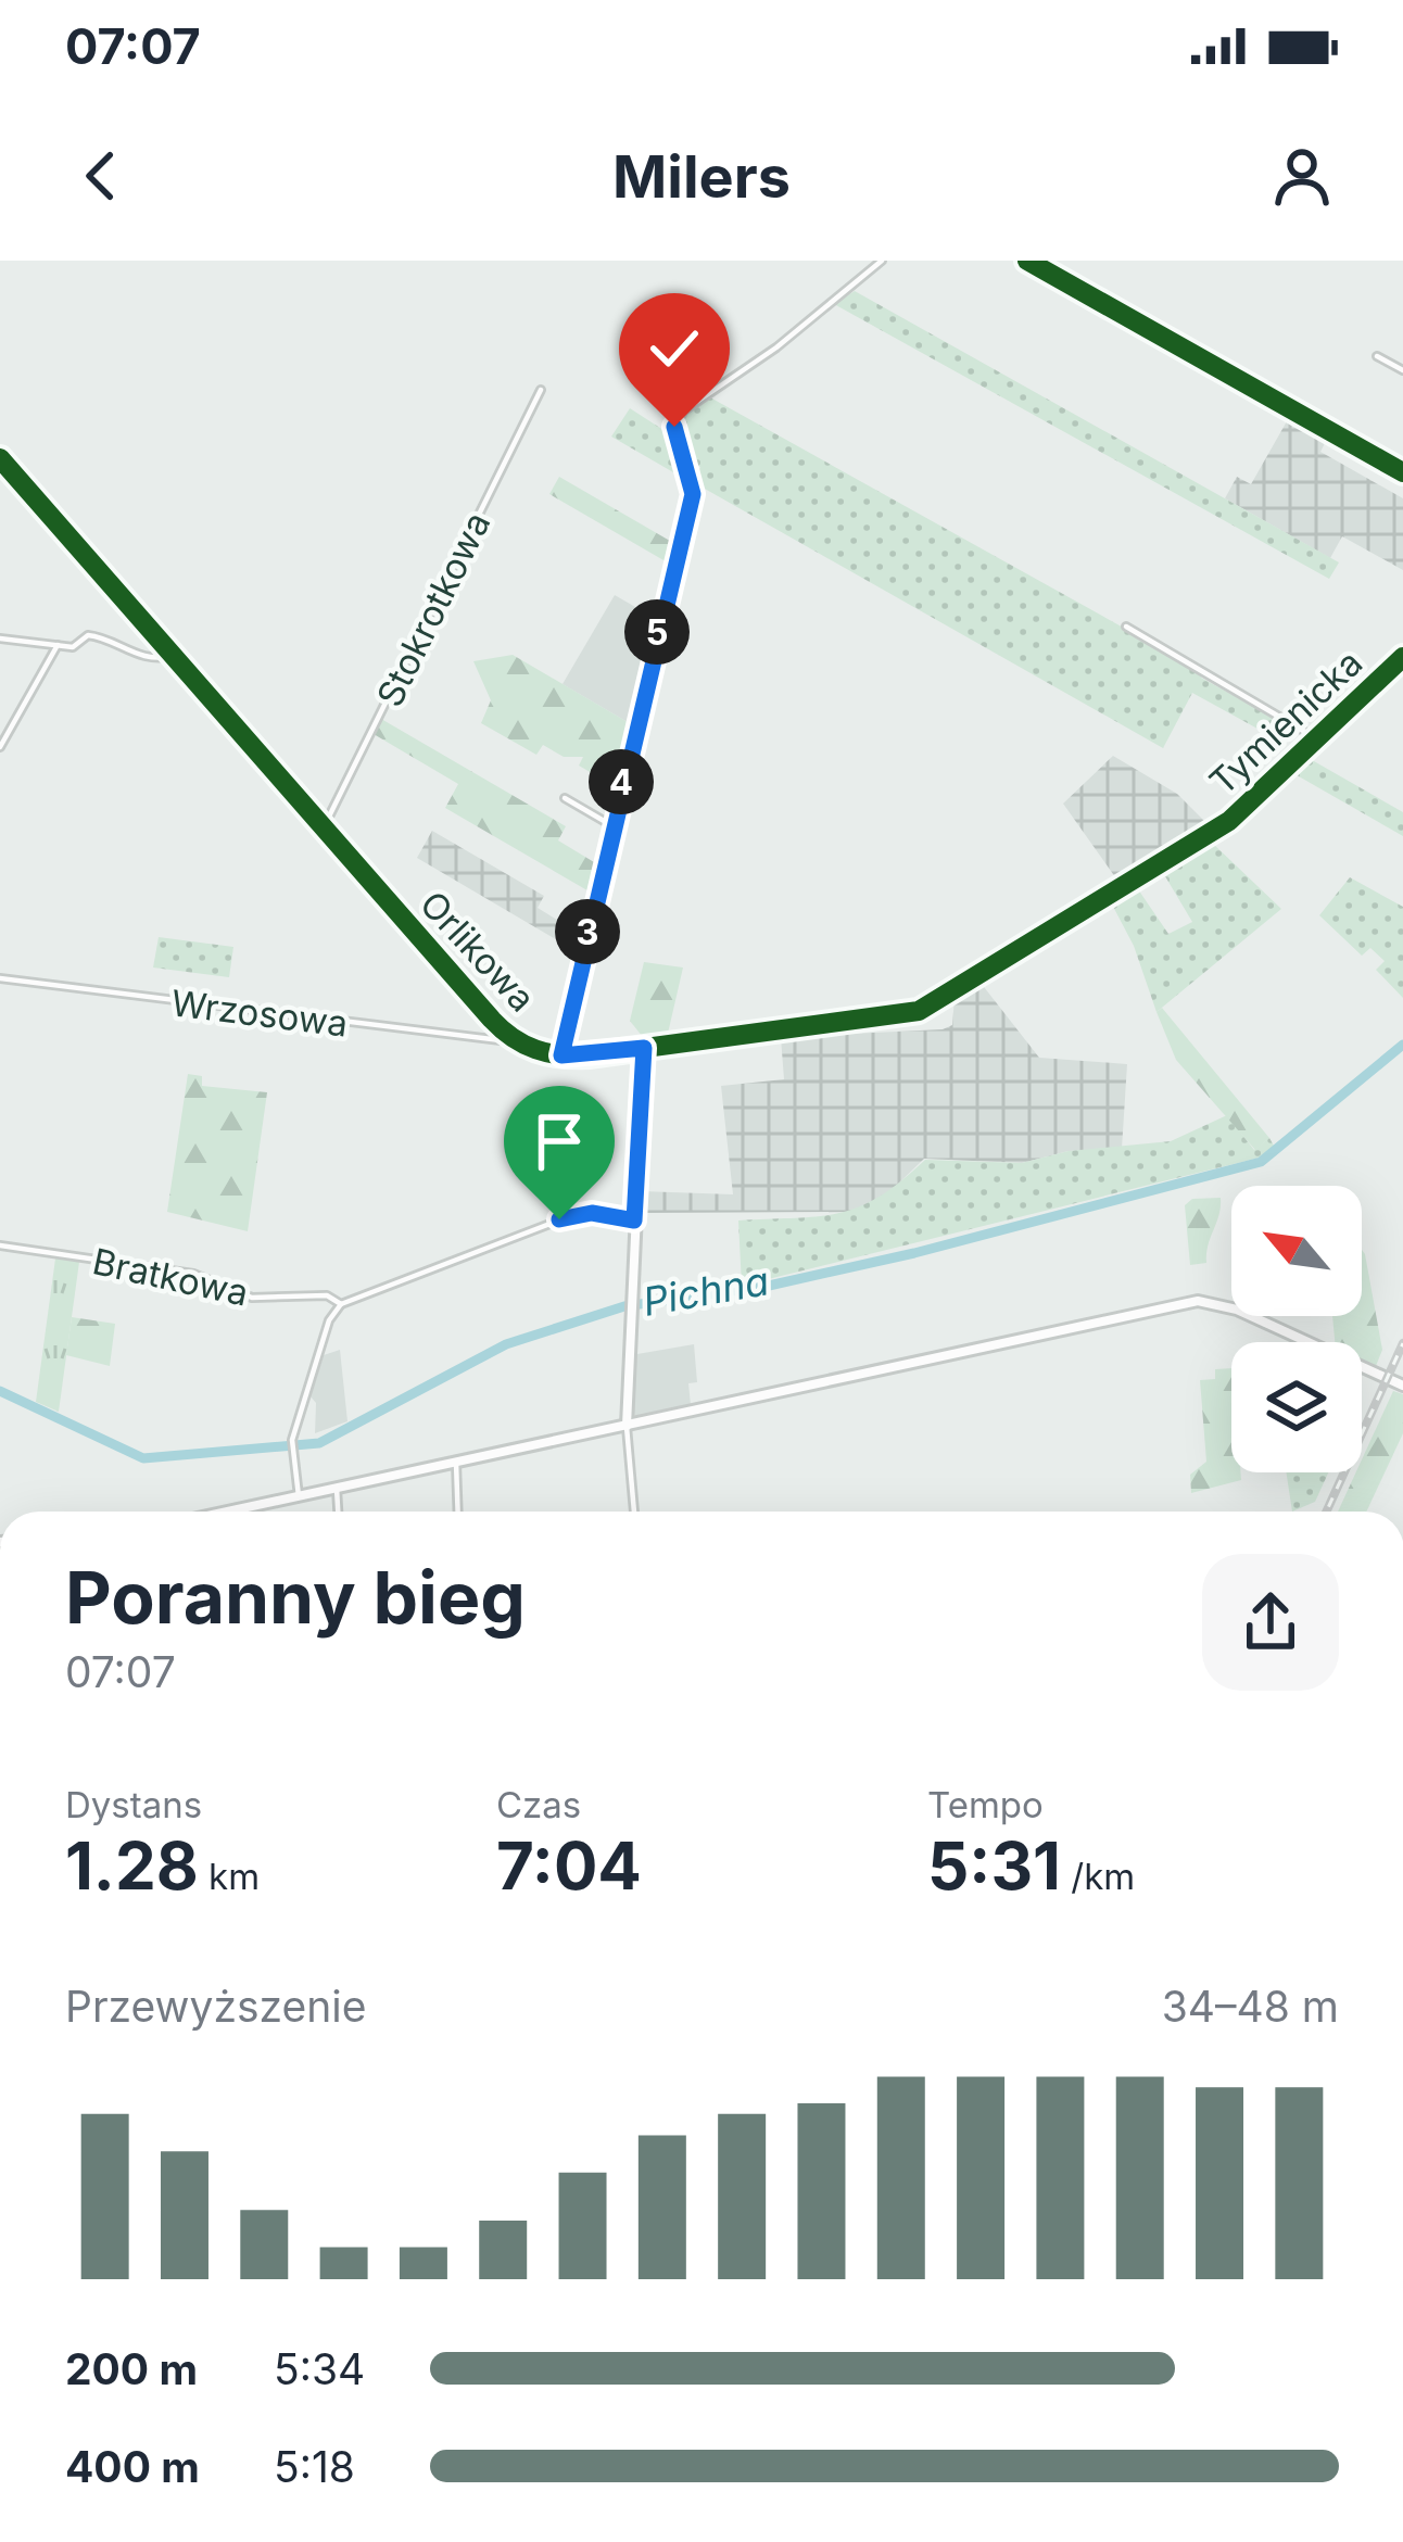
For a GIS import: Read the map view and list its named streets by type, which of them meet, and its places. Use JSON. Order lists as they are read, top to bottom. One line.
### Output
{"streets":{"street":["Stokrotkowa","Tymienicka","Orlikowa","Wrzosowa","Bratkowa"]},"crossings":[["Stokrotkowa","Orlikowa"],["Tymienicka","Orlikowa"],["Orlikowa","Wrzosowa"]],"water":["Pichna"],"north":"top left","page":{"status":"07:07","header":"Milers","pins":["5","4","3"],"heading":["Poranny bieg","07:07"],"stats":[["Dystans","1.28 km"],["Czas","7:04"],["Tempo","5:31 /km"]],"chart":["Przewyższenie","34–48 m"],"list":[{"name":"200 m","note":"5:34"},{"name":"400 m","note":"5:18"}]}}
